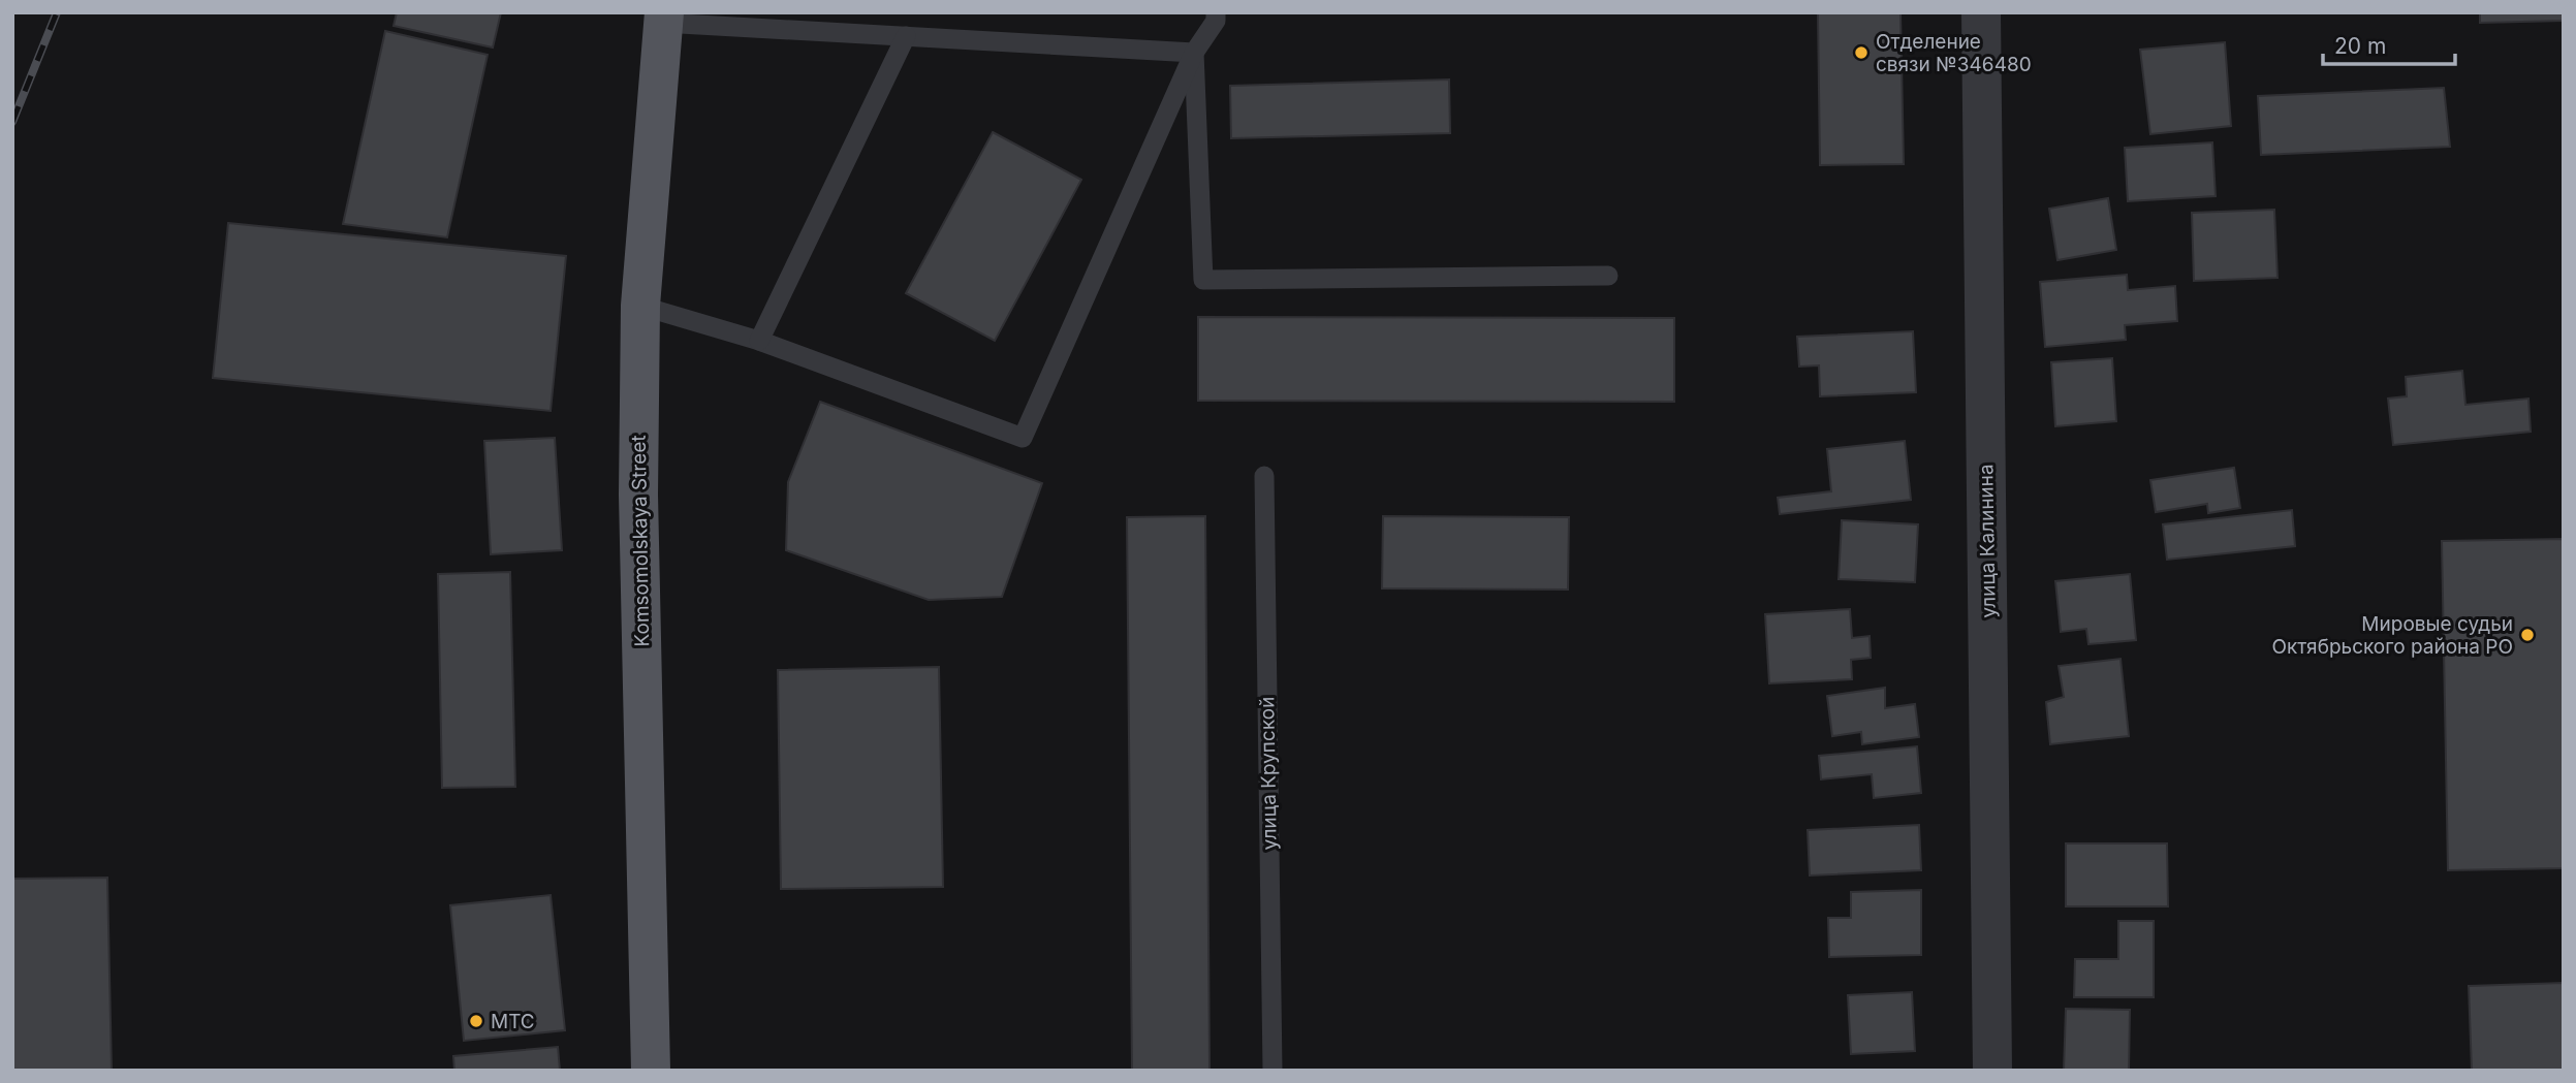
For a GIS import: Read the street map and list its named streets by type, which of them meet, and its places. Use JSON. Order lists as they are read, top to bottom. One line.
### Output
{"streets":{"main road":["Komsomolskaya Street"],"street":["улица Калинина"],"lane":["улица Крупской"]},"places":["Отделение связи №346480","Мировые судьи Октябрьского района РО","МТС"],"scale_bar":"20 m"}
